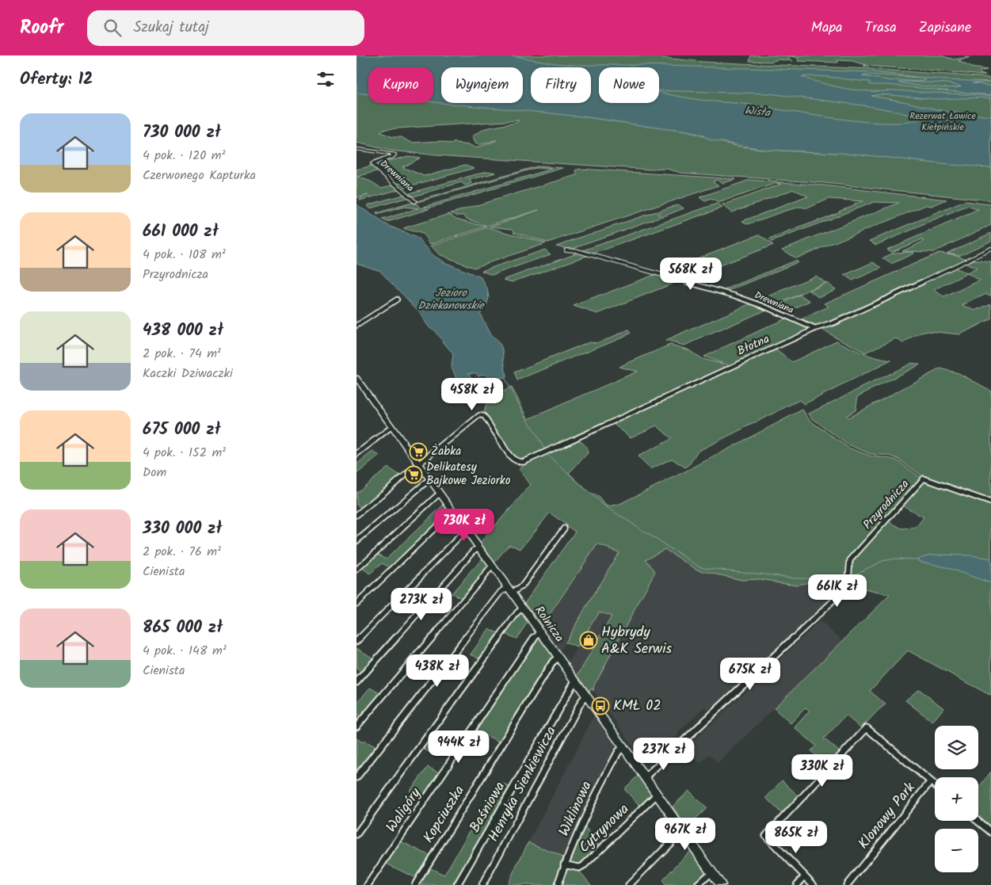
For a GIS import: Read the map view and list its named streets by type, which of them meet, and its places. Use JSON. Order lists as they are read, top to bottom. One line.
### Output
{"streets":{"street":["Drewniana","Błotna","Przyrodnicza","Rolnicza","Henryka Sienkiewicza","Baśniowa","Wiklinowa","Waligóry","Kopciuszka","Klonowy Park","Cytrynowa"]},"crossings":[["Drewniana","Błotna"],["Błotna","Rolnicza"],["Przyrodnicza","Rolnicza"],["Rolnicza","Henryka Sienkiewicza"],["Rolnicza","Baśniowa"],["Rolnicza","Wiklinowa"],["Rolnicza","Waligóry"],["Rolnicza","Kopciuszka"],["Rolnicza","Cytrynowa"],["Wiklinowa","Cytrynowa"]],"water":["Wisła","Jezioro Dziekanowskie"],"parks":["Rezerwat Ławice Kiełpińskie"],"places":{"supermarket":["Żabka","Delikatesy Bajkowe Jeziorko"],"shop":["Hybrydy A&K Serwis"],"bus stop":["KMŁ 02"]},"page":{"header":"Roofr","search":"Szukaj tutaj","nav":["Mapa","Trasa","Zapisane"],"heading":"Oferty: 12","chip":["Kupno","Wynajem","Filtry","Nowe"],"list":[{"name":"730 000 zł","note":"4 pok. · 120 m² · Czerwonego Kapturka"},{"name":"661 000 zł","note":"4 pok. · 108 m² · Przyrodnicza"},{"name":"438 000 zł","note":"2 pok. · 74 m² · Kaczki Dziwaczki"},{"name":"675 000 zł","note":"4 pok. · 152 m² · Dom"},{"name":"330 000 zł","note":"2 pok. · 76 m² · Cienista"},{"name":"865 000 zł","note":"4 pok. · 148 m² · Cienista"}],"price":["568K zł","458K zł","730K zł","661K zł","273K zł","438K zł","675K zł","944K zł","237K zł","330K zł","967K zł","865K zł"],"map_buttons":["+","−"]}}
